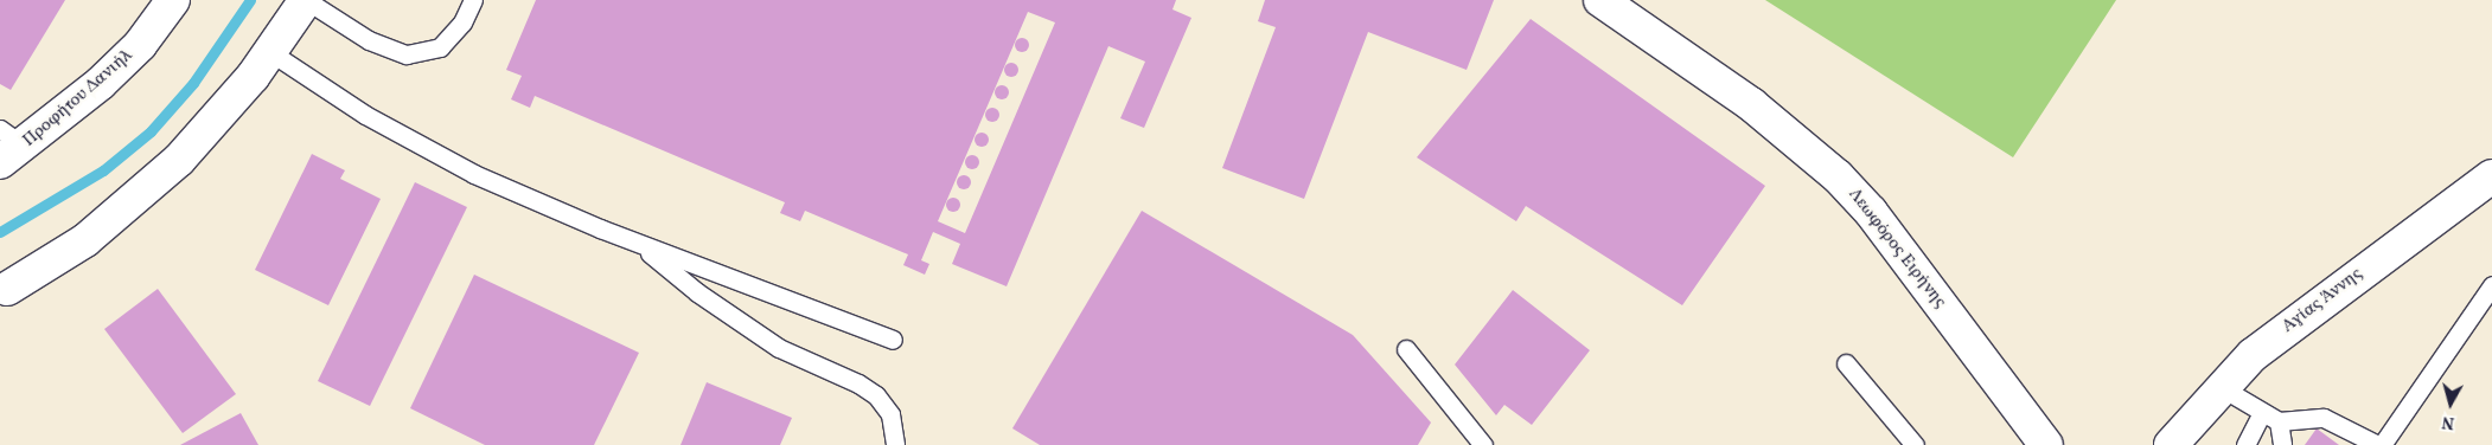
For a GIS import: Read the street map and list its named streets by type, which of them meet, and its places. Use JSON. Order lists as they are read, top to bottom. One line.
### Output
{"streets":{"street":["Προφήτου Δανιήλ","Λεωφόρος Ειρήνης","Αγίας Άννης"]},"north":"bottom"}
